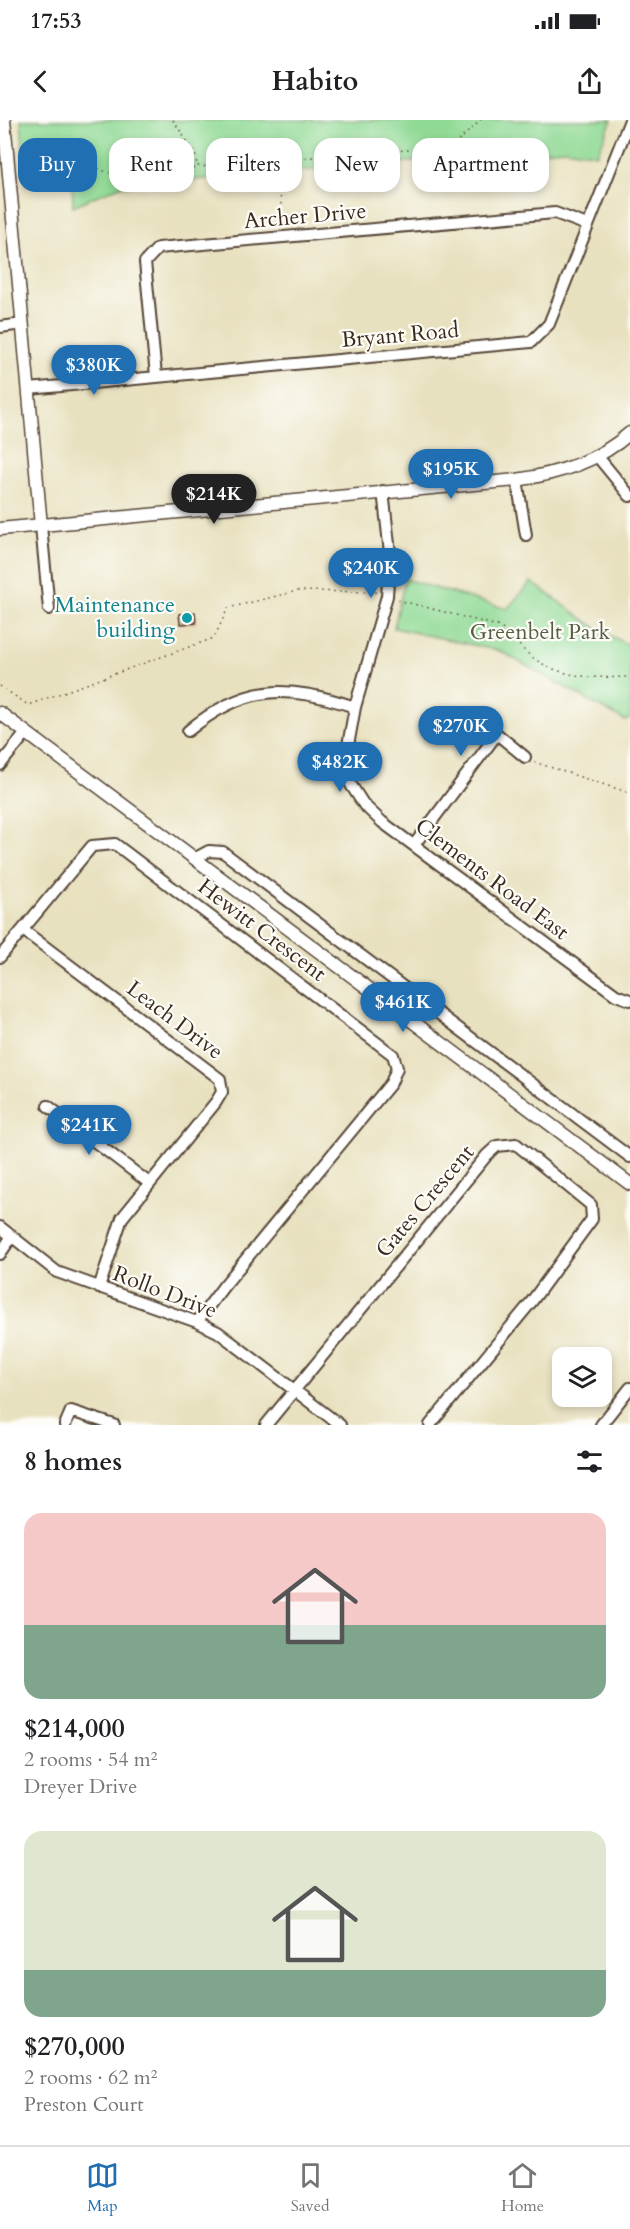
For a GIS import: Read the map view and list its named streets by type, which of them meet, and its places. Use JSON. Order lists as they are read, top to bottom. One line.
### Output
{"streets":{"street":["Archer Drive","Bryant Road","Clements Road East","Hewitt Crescent","Leach Drive","Gates Crescent","Rollo Drive"]},"crossings":[["Archer Drive","Bryant Road"],["Hewitt Crescent","Leach Drive"],["Hewitt Crescent","Rollo Drive"],["Leach Drive","Rollo Drive"],["Gates Crescent","Rollo Drive"]],"parks":["Greenbelt Park"],"places":["Maintenance building"],"page":{"status":"17:53","header":"Habito","chip":["Buy","Rent","Filters","New","Apartment"],"price":["$380K","$195K","$214K","$240K","$270K","$482K","$461K","$241K"],"heading":"8 homes","list":[{"name":"$214,000","note":"2 rooms · 54 m² · Dreyer Drive"},{"name":"$270,000","note":"2 rooms · 62 m² · Preston Court"}],"tabs":["Map","Saved","Home"]}}
